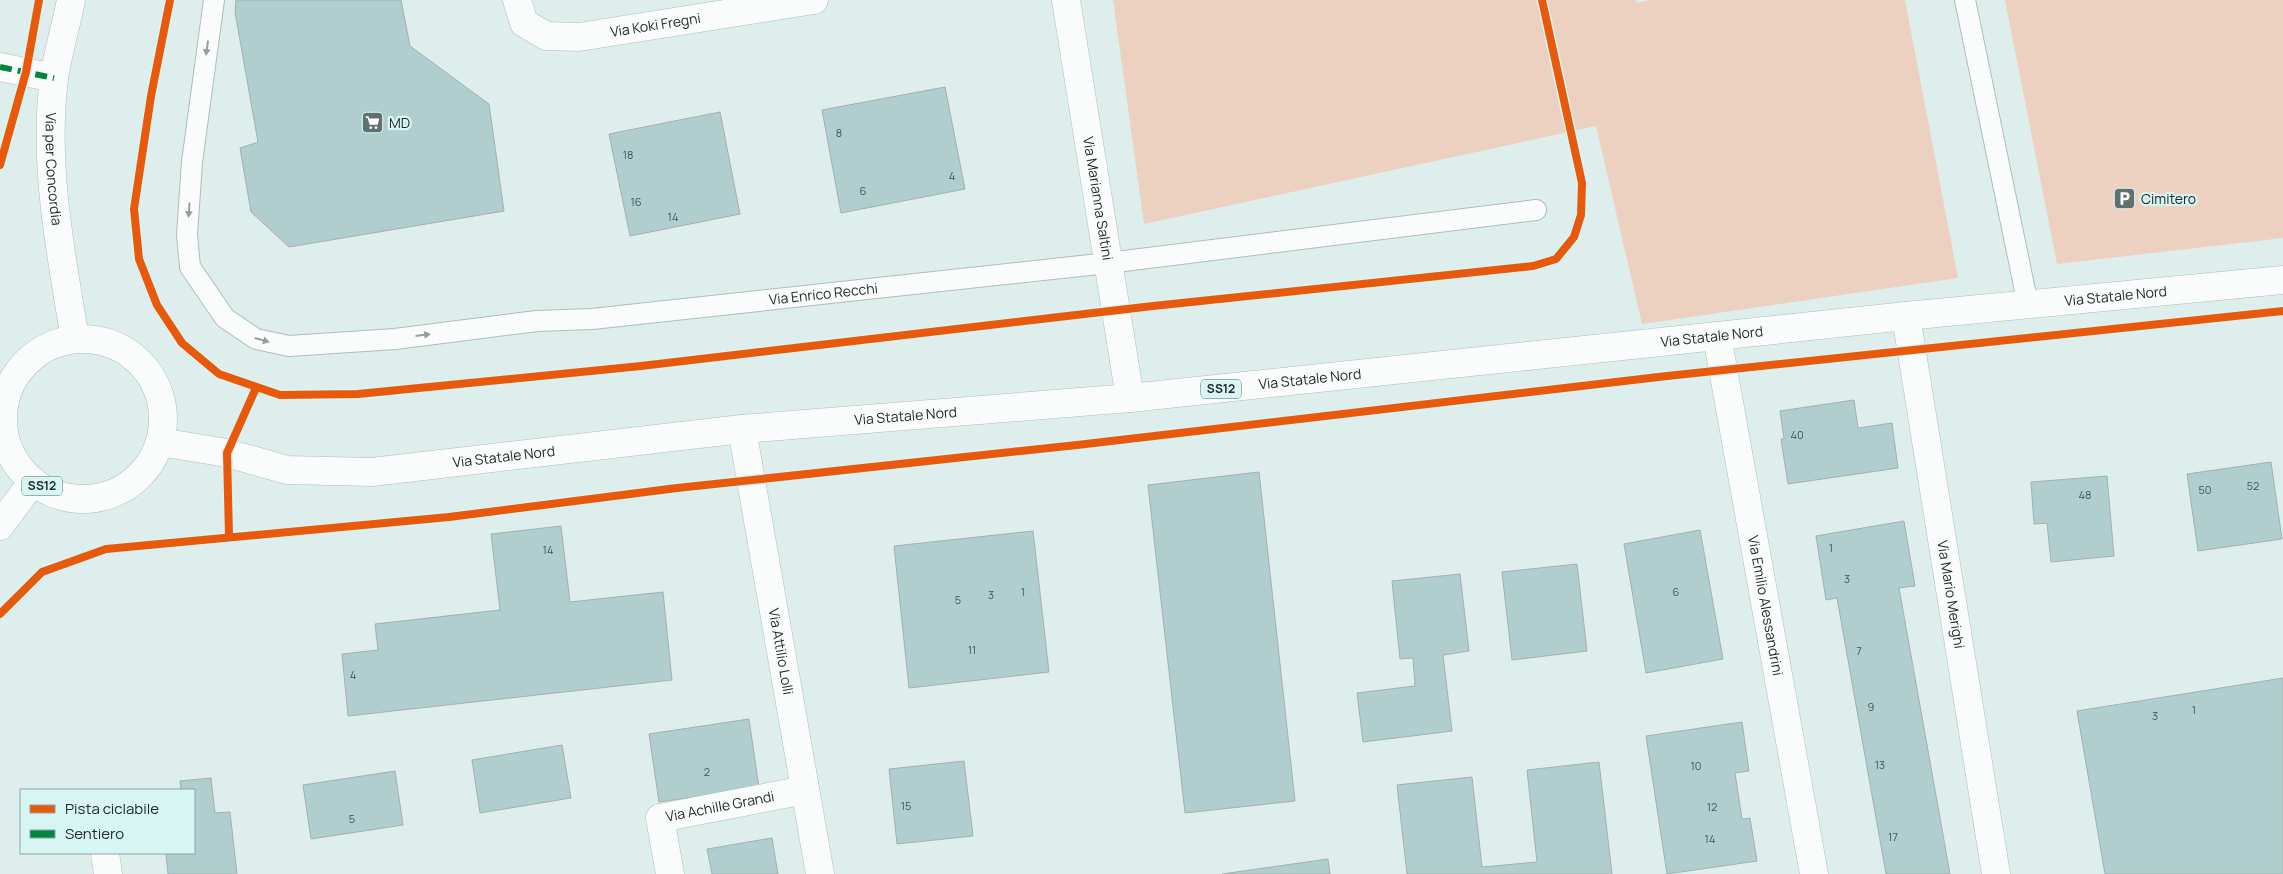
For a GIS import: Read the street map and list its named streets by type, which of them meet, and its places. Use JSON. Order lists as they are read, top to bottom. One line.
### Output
{"streets":{"main road":["Via Koki Fregni","Via per Concordia","Via Marianna Saltini","Via Statale Nord","SS12","Via Mario Merighi","Via Emilio Alessandrini","Via Attilio Lolli","Via Achille Grandi"],"lane":["Via Enrico Recchi"]},"crossings":[["Via per Concordia","Via Statale Nord"],["Via per Concordia","SS12"],["Via Marianna Saltini","Via Enrico Recchi"],["Via Marianna Saltini","Via Statale Nord"],["Via Statale Nord","SS12"],["Via Statale Nord","Via Mario Merighi"],["Via Statale Nord","Via Emilio Alessandrini"],["Via Statale Nord","Via Attilio Lolli"],["Via Attilio Lolli","Via Achille Grandi"]],"places":{"supermarket":["MD"],"parking":["Cimitero"]},"house_numbers":["8","18","4","6","16","14","40","52","50","48","1","14","3","1","6","3","5","11","7","4","9","1","3","13","10","2","15","12","5","17","14"],"legend":["Pista ciclabile","Sentiero"]}
